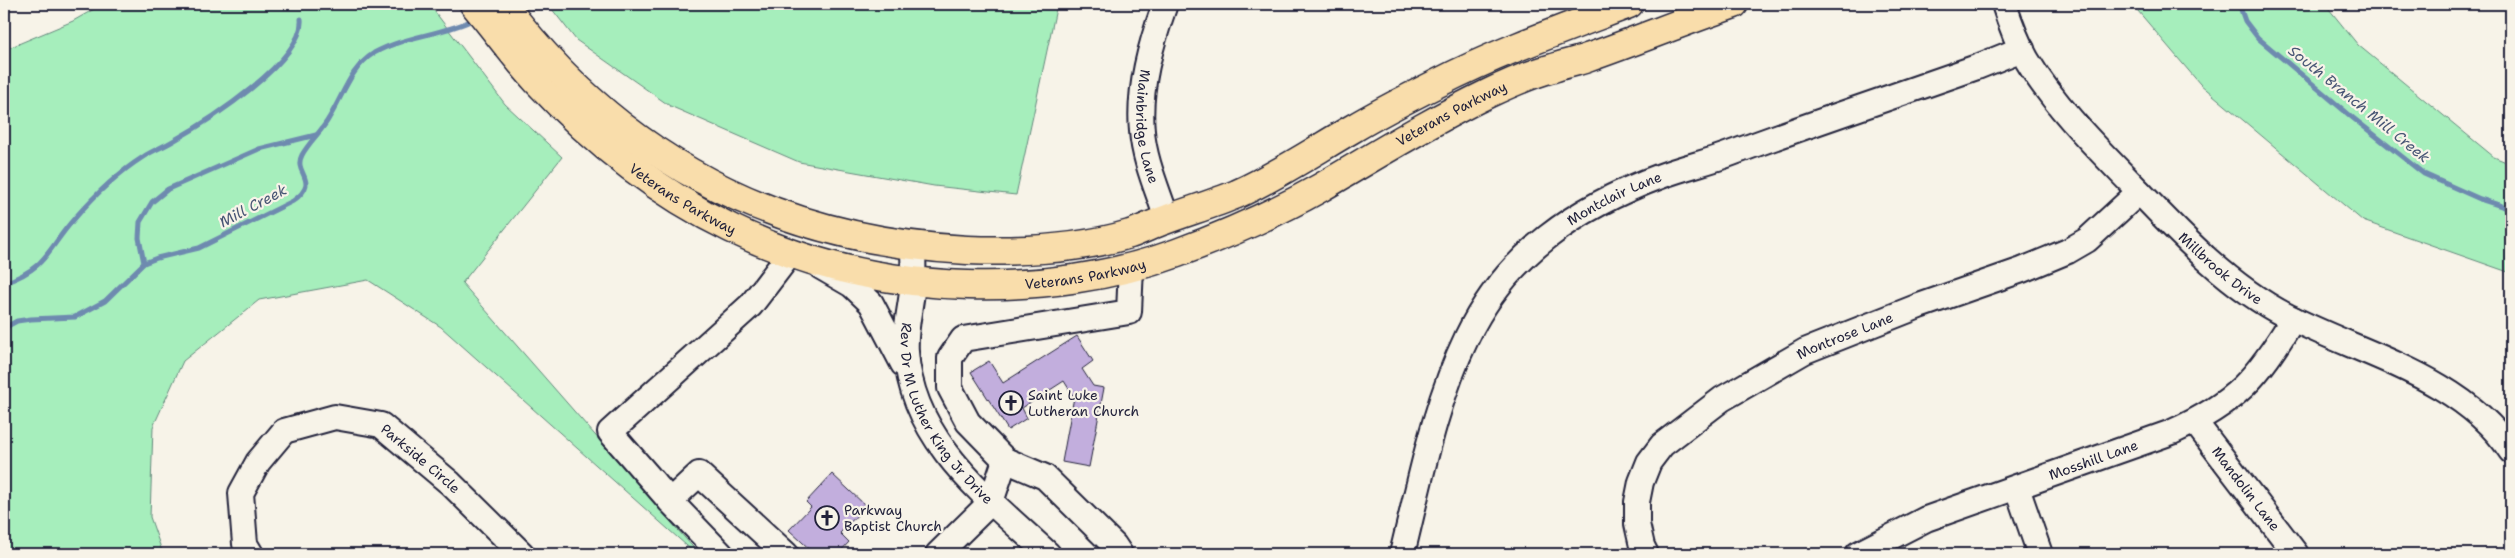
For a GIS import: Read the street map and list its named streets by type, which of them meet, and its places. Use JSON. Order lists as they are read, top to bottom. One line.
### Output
{"streets":{"main road":["Veterans Parkway"],"street":["Mainbridge Lane","Montclair Lane","Millbrook Drive","Montrose Lane","Rev Dr M Luther King Jr Drive","Parkside Circle","Mosshill Lane","Mandolin Lane"]},"crossings":[["Veterans Parkway","Mainbridge Lane"],["Veterans Parkway","Rev Dr M Luther King Jr Drive"],["Montclair Lane","Millbrook Drive"],["Millbrook Drive","Montrose Lane"],["Millbrook Drive","Mosshill Lane"],["Mosshill Lane","Mandolin Lane"]],"water":["South Branch Mill Creek","Mill Creek"],"places":{"church":["Saint Luke Lutheran Church","Parkway Baptist Church"]}}
